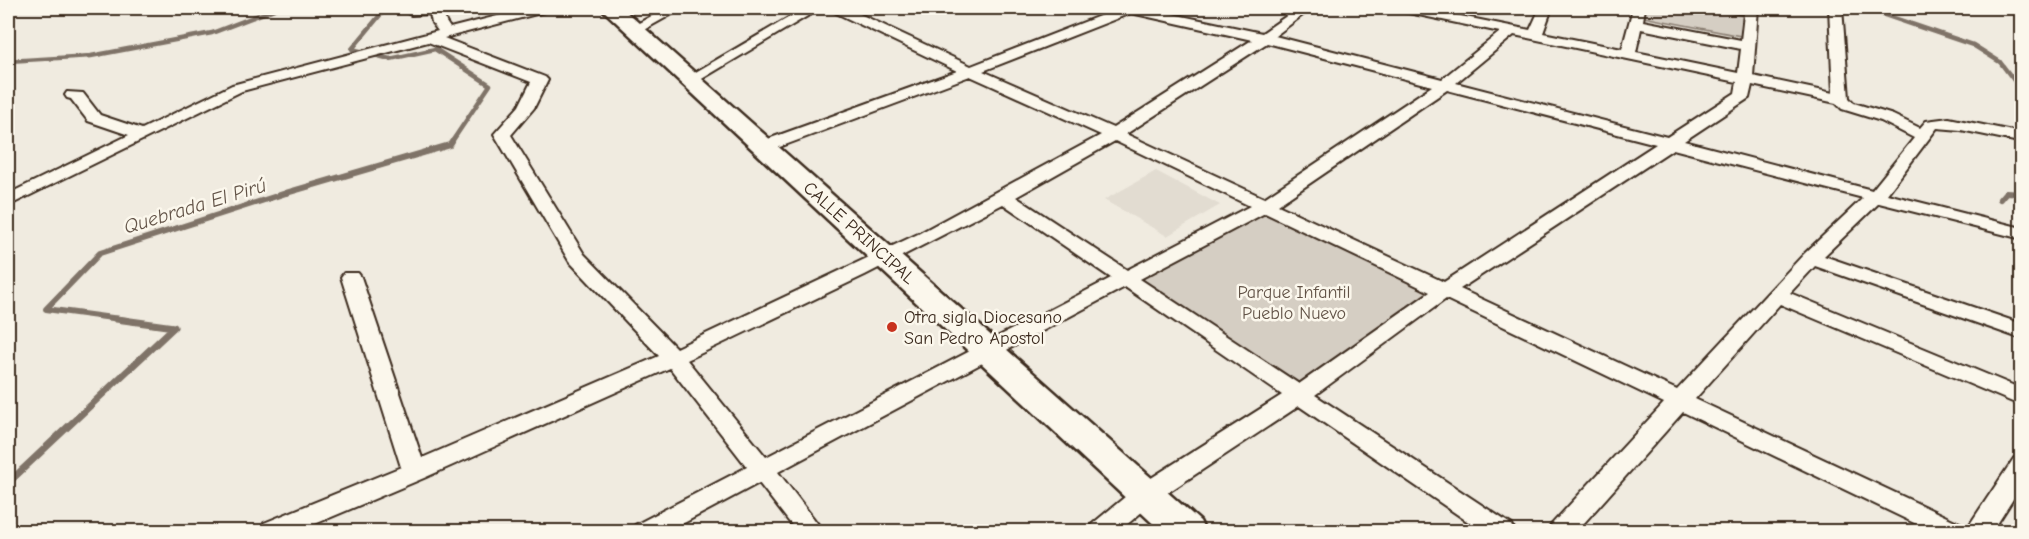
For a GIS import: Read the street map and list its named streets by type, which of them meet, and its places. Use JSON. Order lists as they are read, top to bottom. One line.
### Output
{"streets":{"main road":["CALLE PRINCIPAL"]},"water":["Quebrada El Pirú"],"parks":["Parque Infantil Pueblo Nuevo"],"places":["Otra sigla Diocesano San Pedro Apostol"]}
